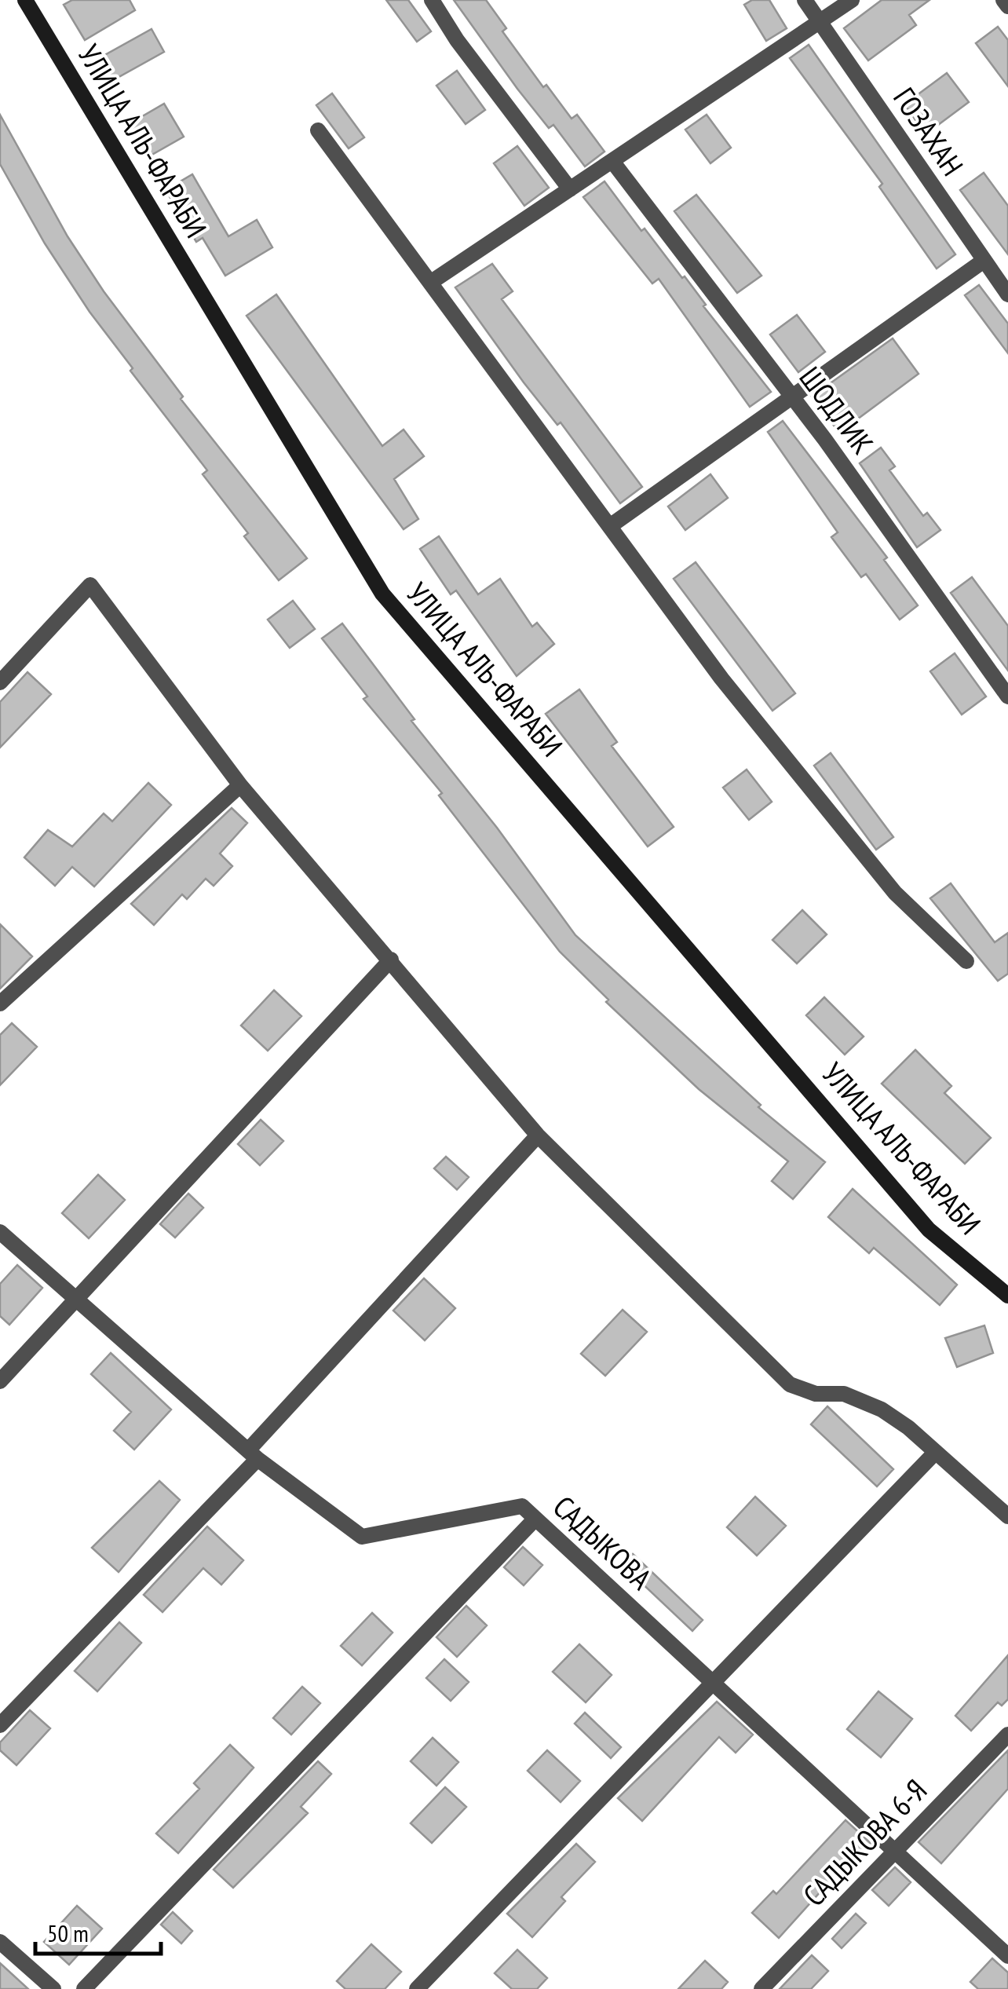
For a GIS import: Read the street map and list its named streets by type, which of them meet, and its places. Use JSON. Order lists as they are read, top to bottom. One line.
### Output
{"streets":{"main road":["УЛИЦА АЛЬ-ФАРАБИ"],"street":["ГОЗАХАН","ШОДЛИК","САДЫКОВА","САДЫКОВА 6-Я"]},"crossings":[["САДЫКОВА","САДЫКОВА 6-Я"]],"scale_bar":"50 m"}
